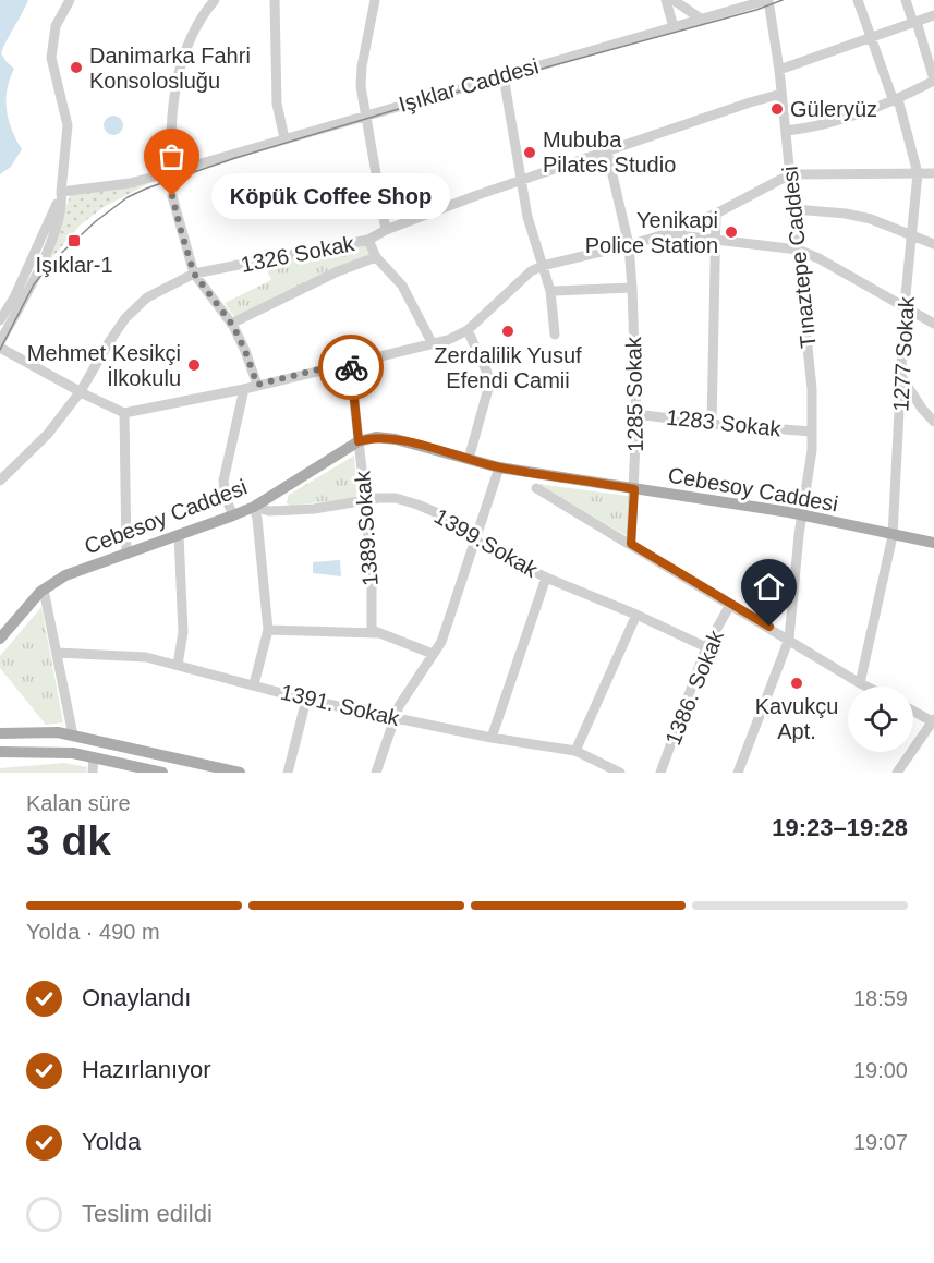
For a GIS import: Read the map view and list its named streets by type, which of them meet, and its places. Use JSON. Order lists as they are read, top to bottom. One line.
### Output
{"streets":{"main road":["Cebesoy Caddesi"],"street":["Işıklar Caddesi","1326 Sokak","Tınaztepe Caddesi","1277 Sokak","1285 Sokak","1283 Sokak","1389.Sokak","1399.Sokak","1386. Sokak","1391. Sokak"]},"crossings":[["Işıklar Caddesi","Tınaztepe Caddesi"],["1326 Sokak","Tınaztepe Caddesi"],["1326 Sokak","1285 Sokak"],["Tınaztepe Caddesi","1283 Sokak"],["Tınaztepe Caddesi","Cebesoy Caddesi"],["1277 Sokak","Cebesoy Caddesi"],["1285 Sokak","1283 Sokak"],["1285 Sokak","Cebesoy Caddesi"],["Cebesoy Caddesi","1389.Sokak"],["Cebesoy Caddesi","1399.Sokak"],["1389.Sokak","1399.Sokak"],["1399.Sokak","1386. Sokak"]],"places":{"other":["Danimarka Fahri Konsolosluğu","Güleryüz","Mububa Pilates Studio","Köpük Coffee Shop","Yenikapi Police Station","Zerdalilik Yusuf Efendi Camii","Mehmet Kesikçi İlkokulu","Kavukçu Apt."],"transit":["Işıklar-1"]},"page":{"bubble":"Köpük Coffee Shop","heading":["3 dk","Kalan süre","19:23–19:28"],"bar":"Yolda · 490 m","list":[["Onaylandı","18:59"],["Hazırlanıyor","19:00"],["Yolda","19:07"],"Teslim edildi"]}}
